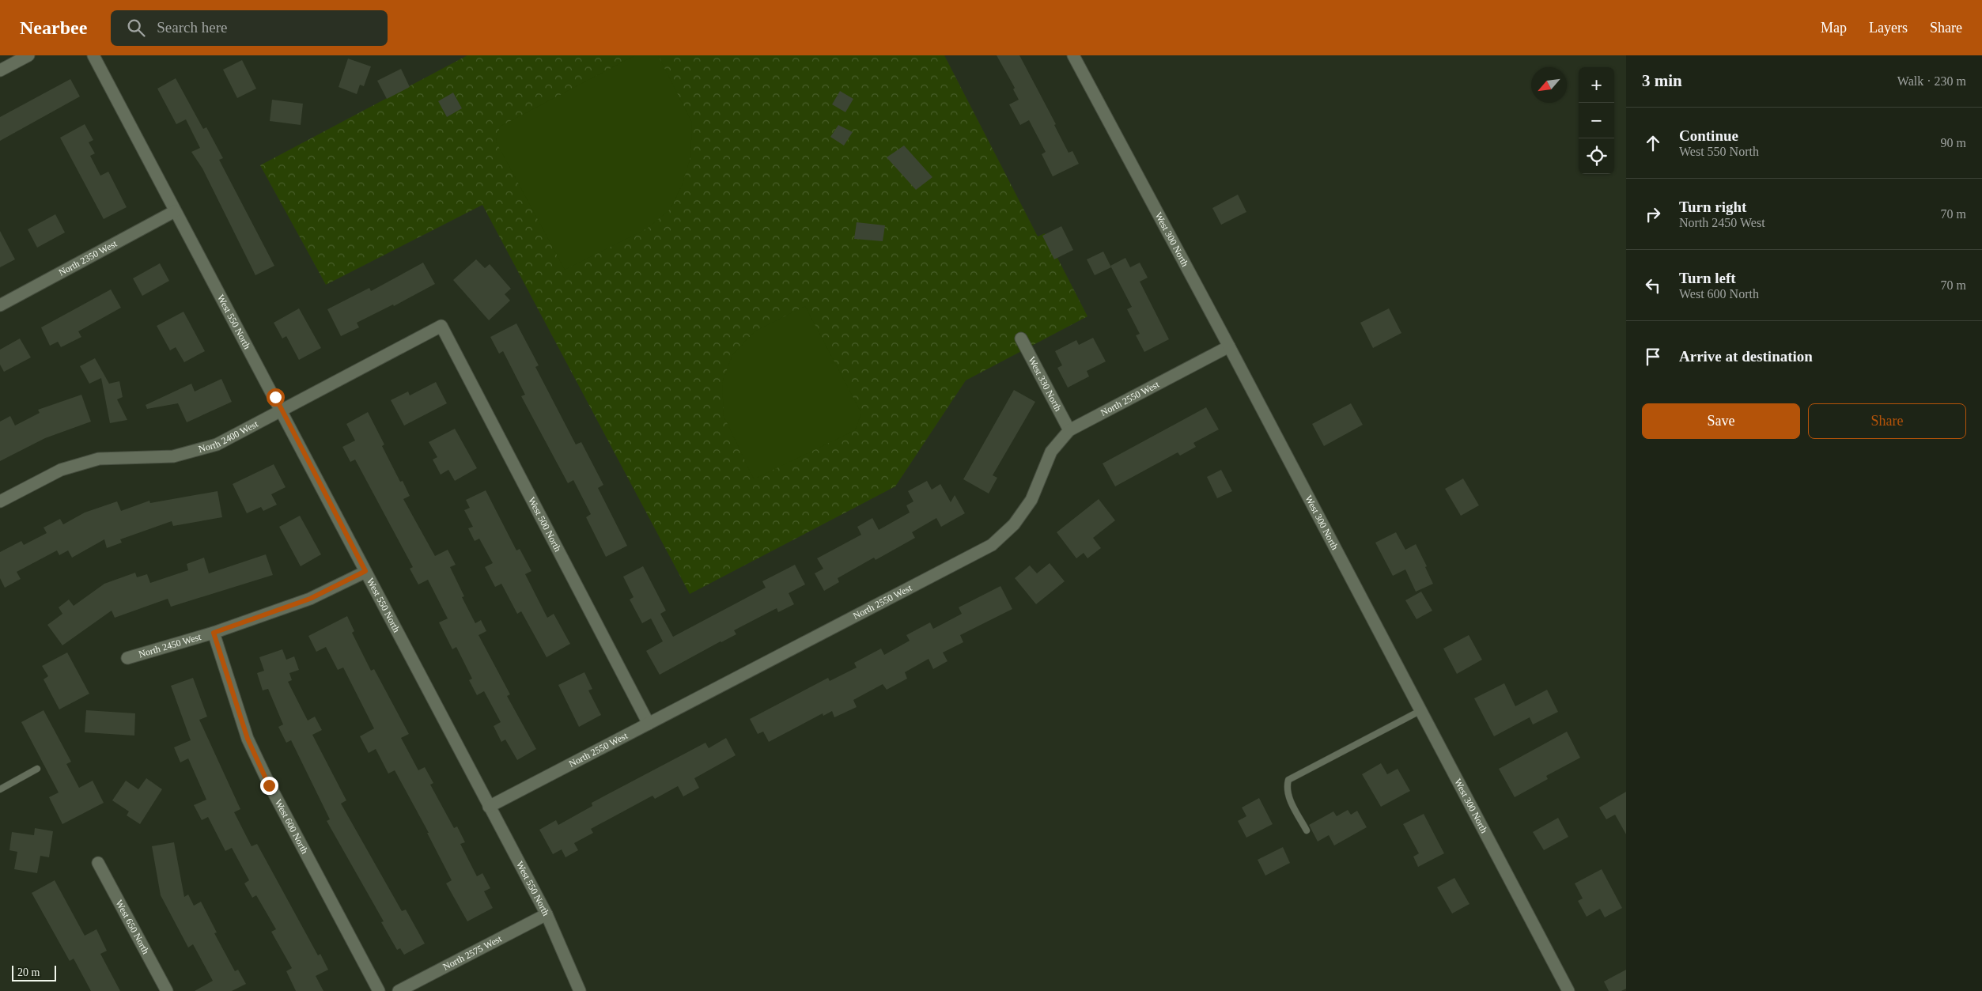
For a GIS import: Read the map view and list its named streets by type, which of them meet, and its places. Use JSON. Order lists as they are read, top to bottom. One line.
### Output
{"streets":{"street":["West 300 North","North 2350 West","West 550 North","West 330 North","North 2550 West","North 2400 West","West 500 North","North 2450 West","West 600 North","West 650 North","North 2575 West"]},"crossings":[["West 300 North","North 2550 West"],["North 2350 West","West 550 North"],["West 550 North","North 2550 West"],["West 550 North","North 2400 West"],["West 550 North","North 2450 West"],["West 550 North","North 2575 West"],["West 330 North","North 2550 West"],["North 2550 West","West 500 North"],["North 2400 West","West 500 North"],["North 2450 West","West 600 North"]],"scale_bar":"20 m","north":"bottom left","page":{"header":"Nearbee","search":"Search here","nav":["Map","Layers","Share"],"heading":["3 min","Walk · 230 m"],"map_buttons":["+","−"],"list":[["Continue","West 550 North","90 m"],["Turn right","North 2450 West","70 m"],["Turn left","West 600 North","70 m"],"Arrive at destination"],"buttons":["Save","Share"],"scale":"20 m"}}
